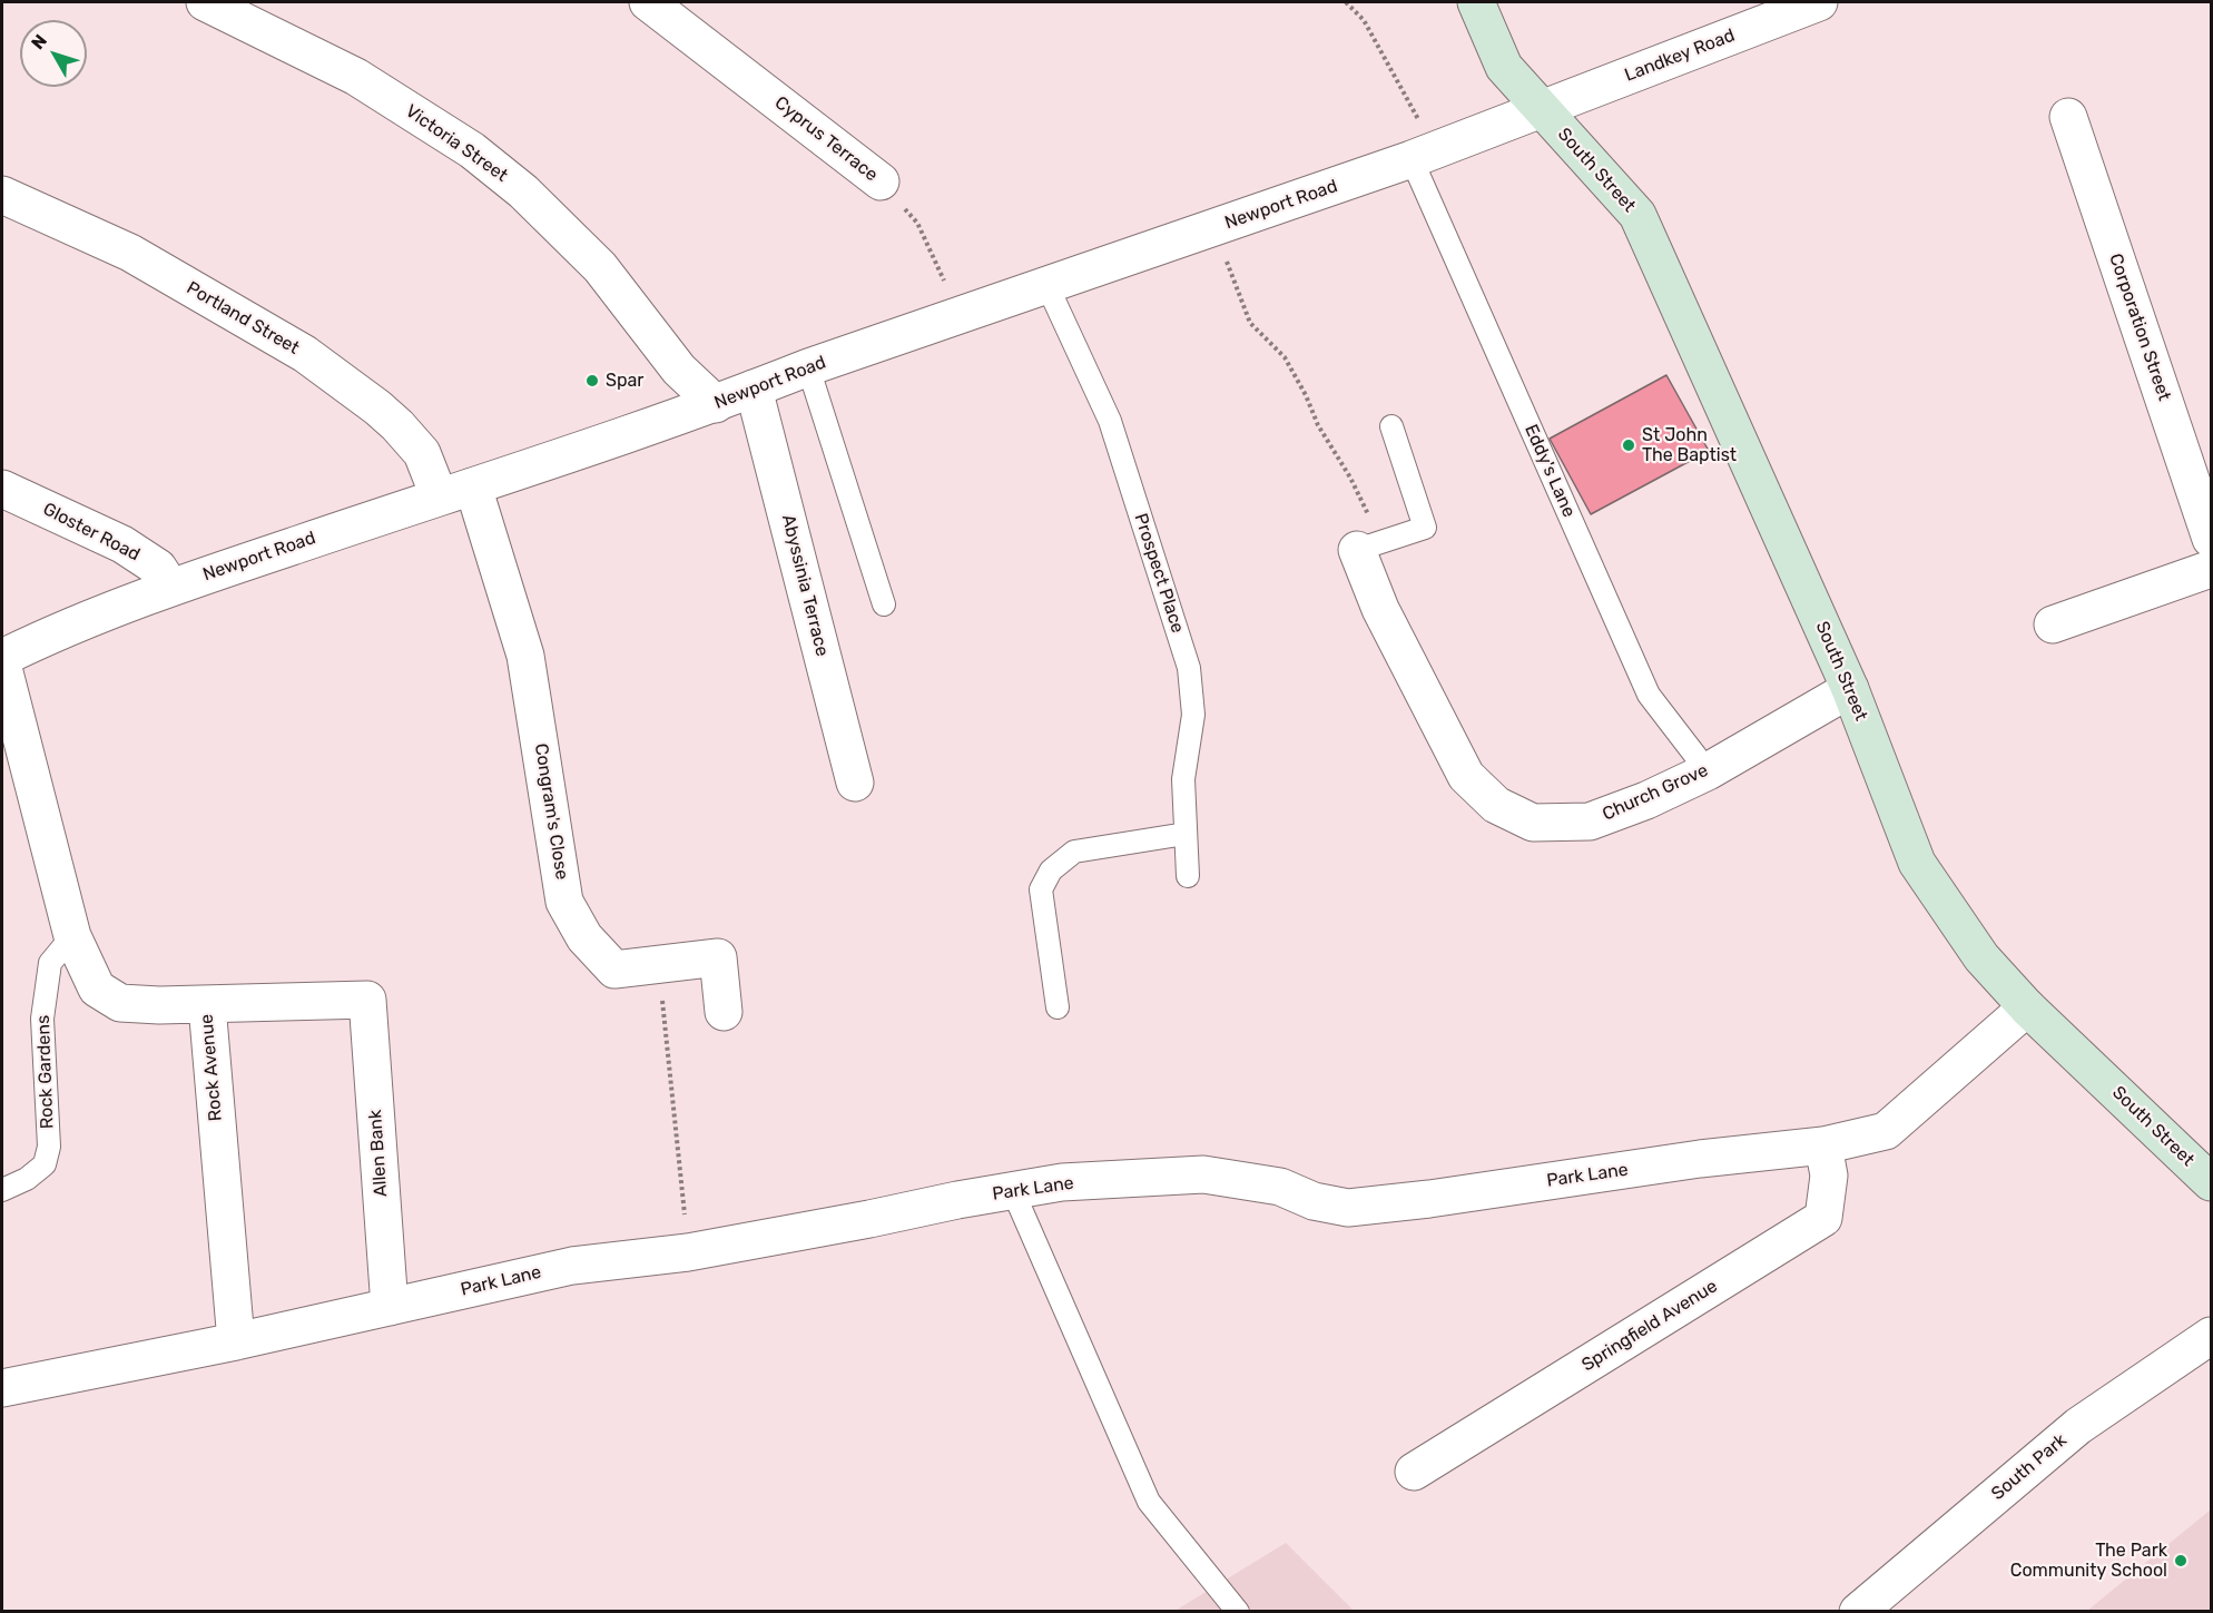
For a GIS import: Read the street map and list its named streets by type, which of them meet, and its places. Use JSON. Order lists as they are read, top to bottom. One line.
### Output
{"streets":{"main road":["South Street"],"street":["Landkey Road","Cyprus Terrace","Victoria Street","Newport Road","Portland Street","Corporation Street","Gloster Road","Abyssinia Terrace","Church Grove","Congram's Close","Rock Avenue","Allen Bank","Park Lane","Springfield Avenue","South Park"],"lane":["Eddy's Lane","Prospect Place","Rock Gardens"]},"crossings":[["Landkey Road","South Street"],["Landkey Road","Newport Road"],["Cyprus Terrace","Newport Road"],["Victoria Street","Newport Road"],["South Street","Newport Road"],["South Street","Church Grove"],["South Street","Park Lane"],["Newport Road","Portland Street"],["Newport Road","Eddy's Lane"],["Newport Road","Gloster Road"],["Newport Road","Prospect Place"],["Newport Road","Abyssinia Terrace"],["Newport Road","Congram's Close"],["Portland Street","Congram's Close"],["Eddy's Lane","Church Grove"],["Rock Avenue","Rock Gardens"],["Rock Avenue","Allen Bank"],["Rock Avenue","Park Lane"],["Allen Bank","Park Lane"],["Park Lane","Springfield Avenue"]],"places":["Spar","St John The Baptist","The Park Community School"],"north":"top left"}
